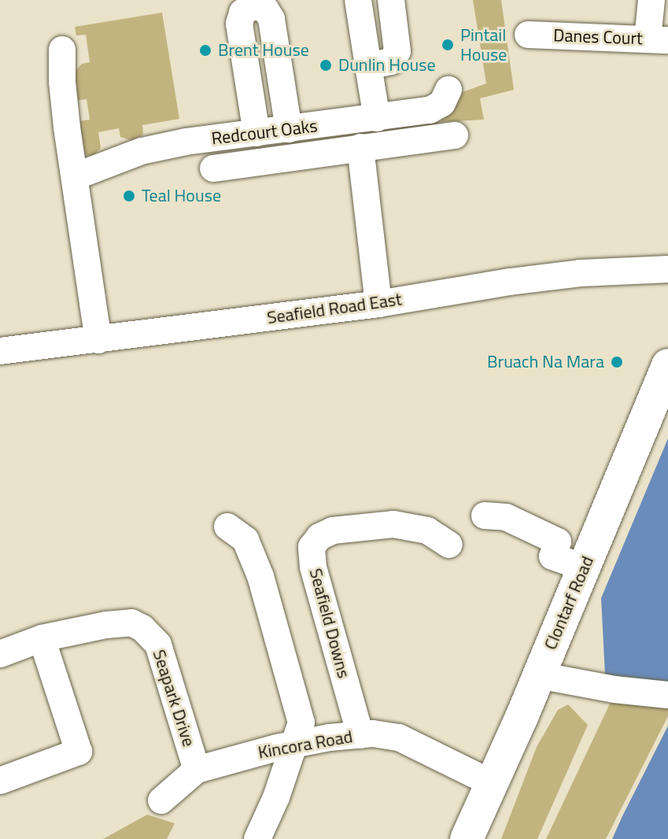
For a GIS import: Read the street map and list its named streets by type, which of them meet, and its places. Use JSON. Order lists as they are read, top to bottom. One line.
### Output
{"streets":{"main road":["Clontarf Road"],"street":["Danes Court","Redcourt Oaks","Seafield Road East","Seafield Downs","Seapark Drive","Kincora Road"]},"crossings":[["Clontarf Road","Kincora Road"],["Seafield Downs","Kincora Road"],["Seapark Drive","Kincora Road"]],"places":["Pintail House","Brent House","Dunlin House","Teal House","Bruach Na Mara"]}
